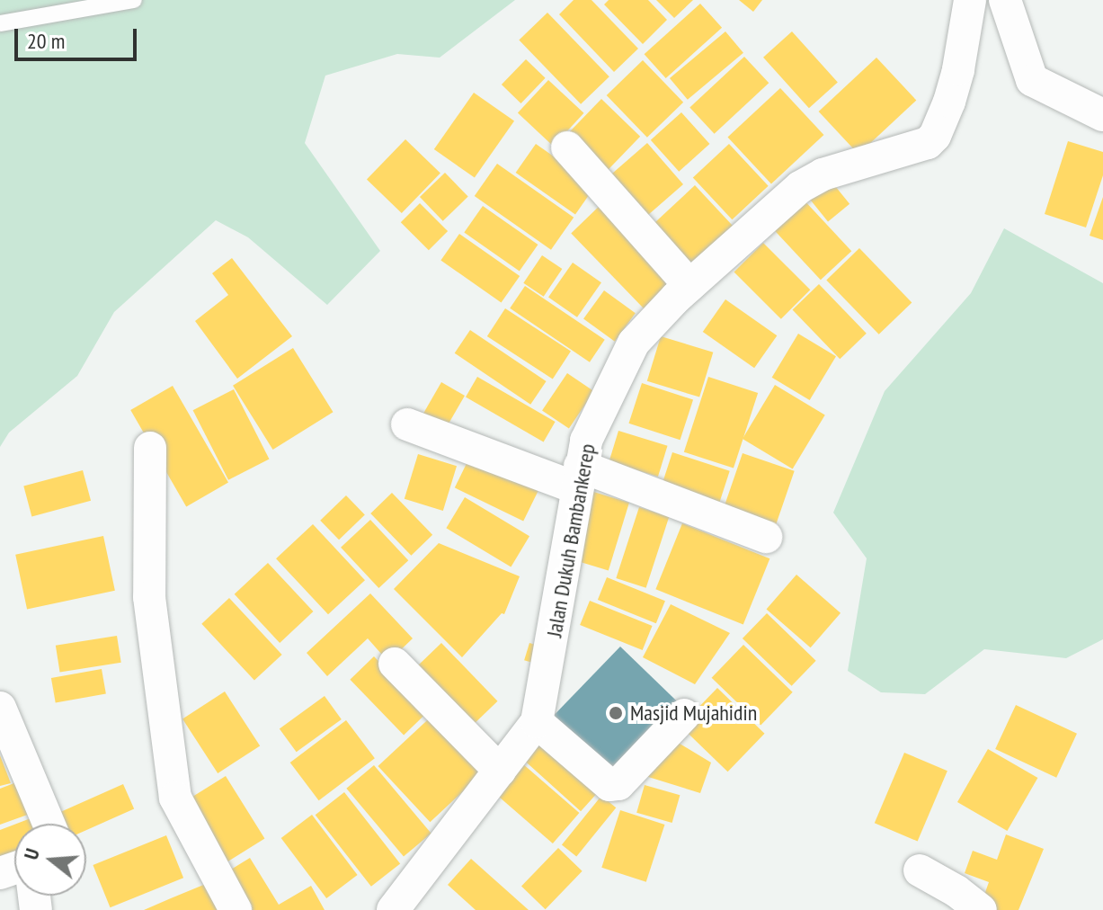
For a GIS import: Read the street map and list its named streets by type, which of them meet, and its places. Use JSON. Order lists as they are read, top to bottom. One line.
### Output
{"streets":{"street":["Jalan Dukuh Bambankerep"]},"places":["Masjid Mujahidin"],"scale_bar":"20 m","north":"left"}
